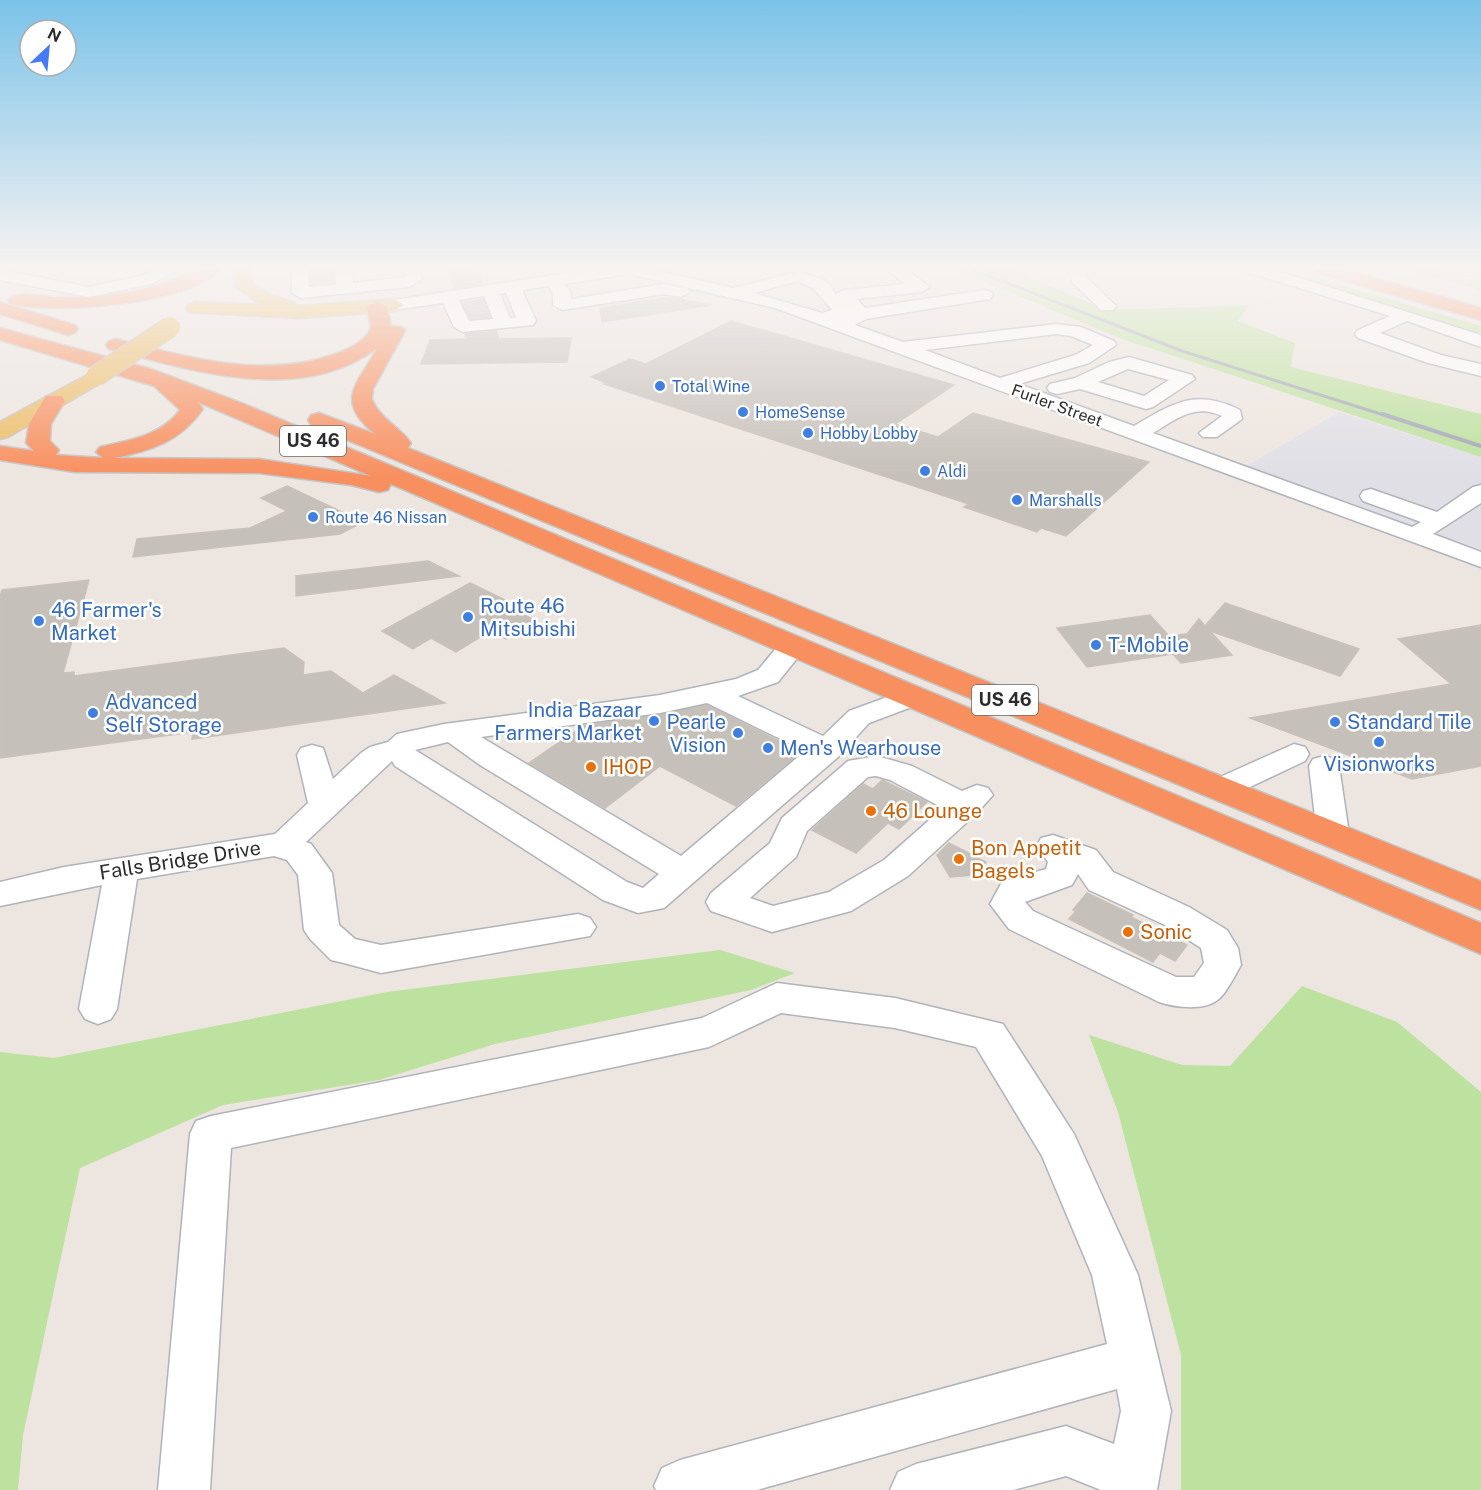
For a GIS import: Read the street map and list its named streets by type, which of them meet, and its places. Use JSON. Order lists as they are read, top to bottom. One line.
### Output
{"streets":{"highway":["US 46"],"street":["Furler Street","Falls Bridge Drive"]},"places":["Total Wine","HomeSense","Hobby Lobby","Aldi","Marshalls","Route 46 Nissan","Route 46 Mitsubishi","46 Farmer's Market","T-Mobile","Advanced Self Storage","India Bazaar Farmers Market","Standard Tile","Pearle Vision","Visionworks","Men's Wearhouse","IHOP","46 Lounge","Bon Appetit Bagels","Sonic"],"north":"top right"}
